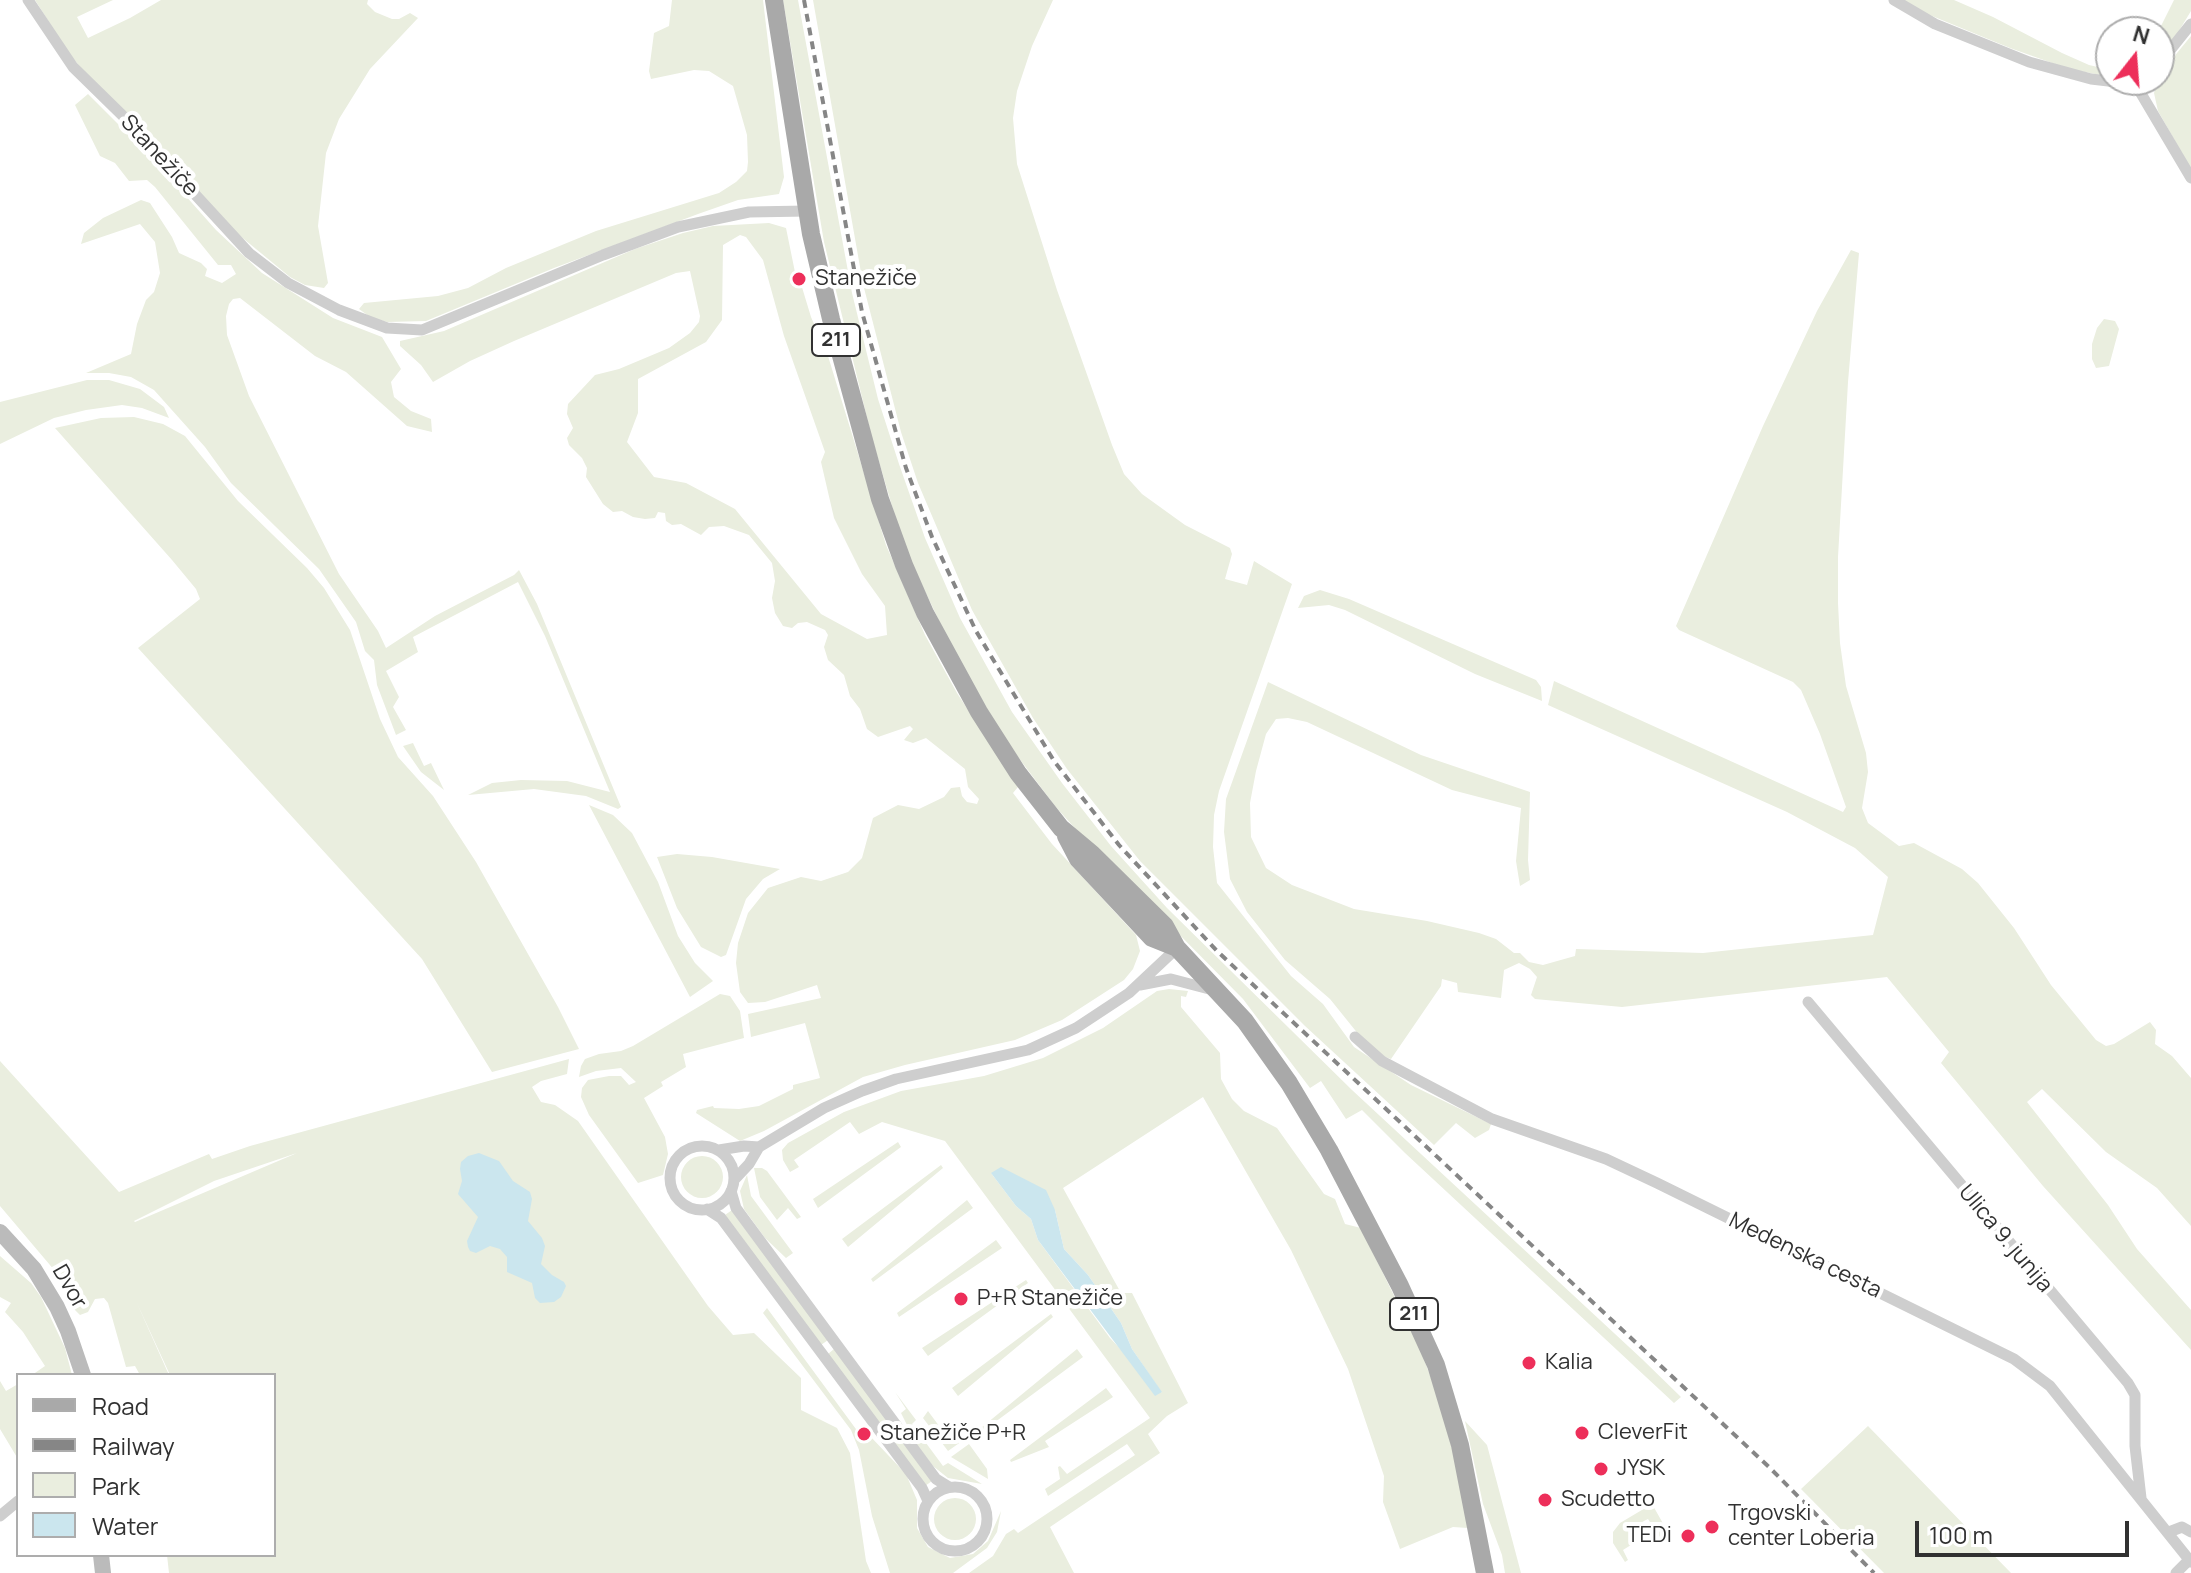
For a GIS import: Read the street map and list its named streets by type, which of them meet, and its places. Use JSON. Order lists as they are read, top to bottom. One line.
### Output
{"streets":{"main road":["211"],"street":["Stanežiče","Ulica 9. junija","Medenska cesta","Dvor"]},"crossings":[["Stanežiče","211"],["Ulica 9. junija","Medenska cesta"]],"places":["Stanežiče","P+R Stanežiče","Kalia","CleverFit","Stanežiče P+R","JYSK","Scudetto","Trgovski center Loberia","TEDi"],"legend":["Road","Railway","Park","Water"],"scale_bar":"100 m","north":"top"}
